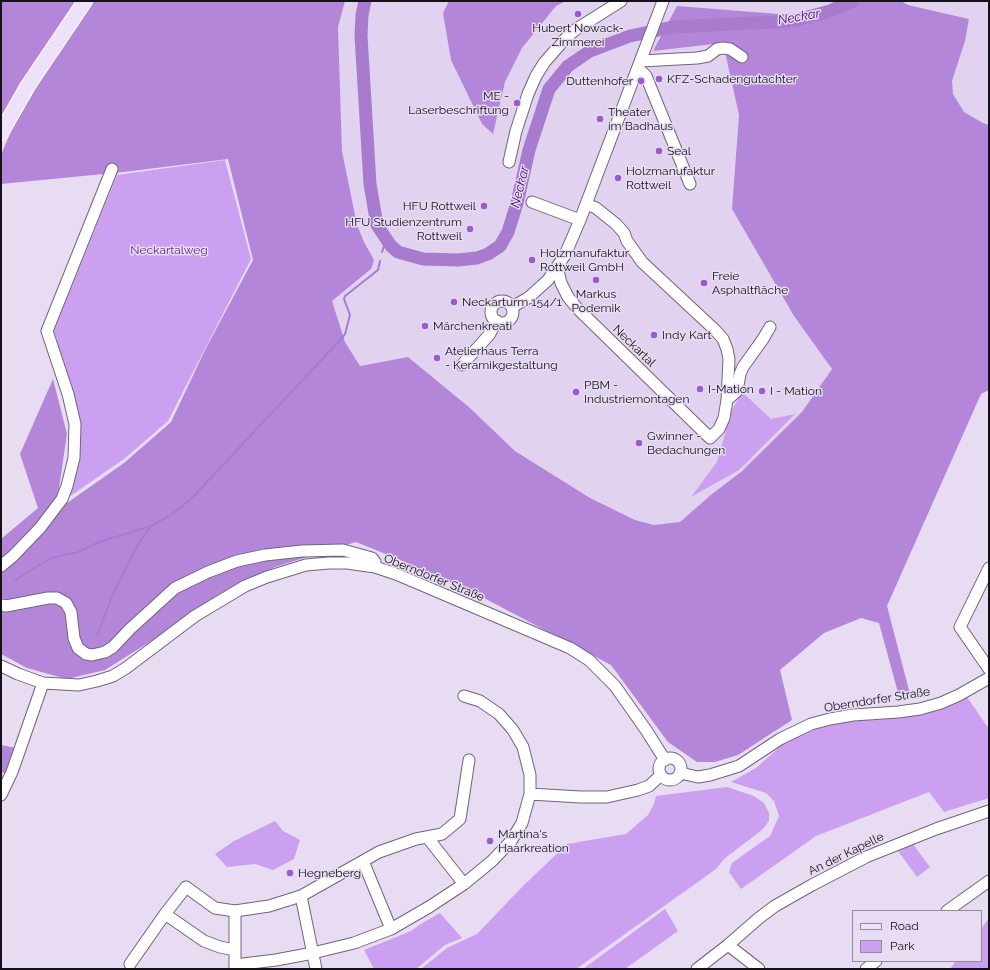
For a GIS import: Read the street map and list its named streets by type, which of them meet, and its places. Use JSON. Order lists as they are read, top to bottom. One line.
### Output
{"streets":{"street":["Neckartal","Oberndorfer Straße","An der Kapelle"]},"water":["Neckar"],"parks":["Neckartalweg"],"places":["Hubert Nowack- Zimmerei","KFZ-Schadengutachter","Duttenhofer","ME - Laserbeschriftung","Theater im Badhaus","Seal","Holzmanufaktur Rottweil","HFU Rottweil","HFU Studienzentrum Rottweil","Holzmanufaktur Rottweil GmbH","Markus Podemik","Freie Asphaltfläche","Neckarturm 154/1","Märchenkreati","Indy Kart","Atelierhaus Terra - Keramikgestaltung","I-Mation","I - Mation","PBM - Industriemontagen","Gwinner - Bedachungen","Martina's Haarkreation","Hegneberg"],"legend":["Road","Park"]}
